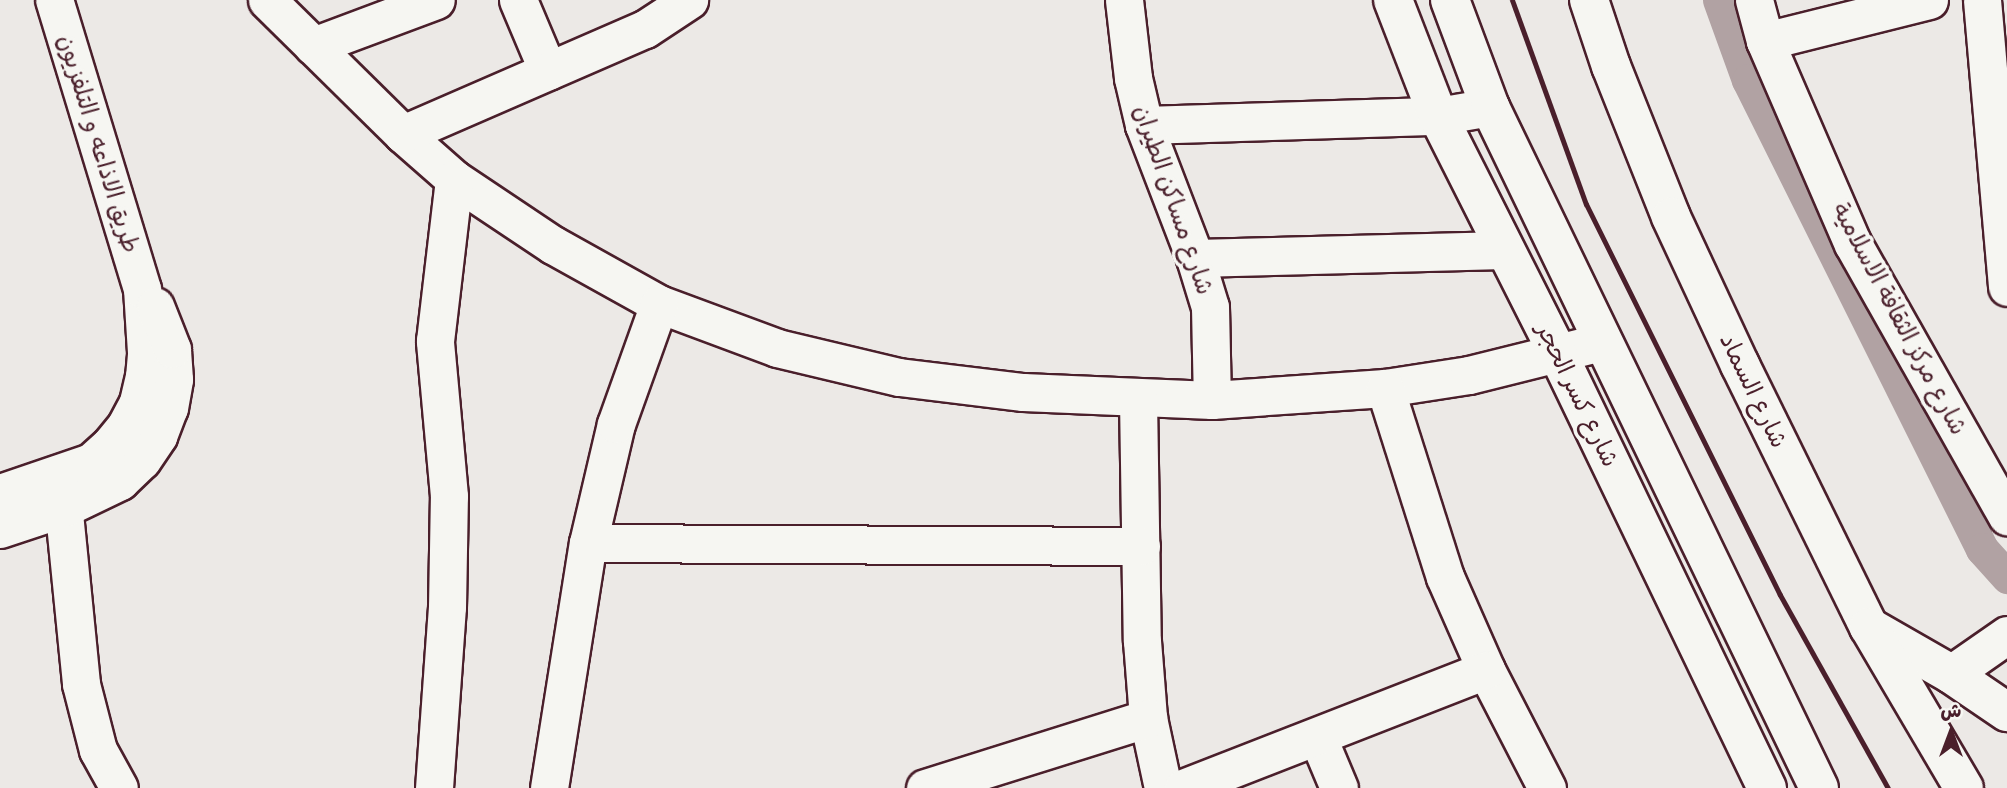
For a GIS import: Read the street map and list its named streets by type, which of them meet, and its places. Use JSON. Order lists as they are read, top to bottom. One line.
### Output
{"streets":{"main road":["شارع السماد","شارع كسر الحجر"],"street":["طريق الاذاعه و التلفزيون","شارع مساكن الطيران","شارع مركز الثقافة الاسلامية"]},"north":"top"}
